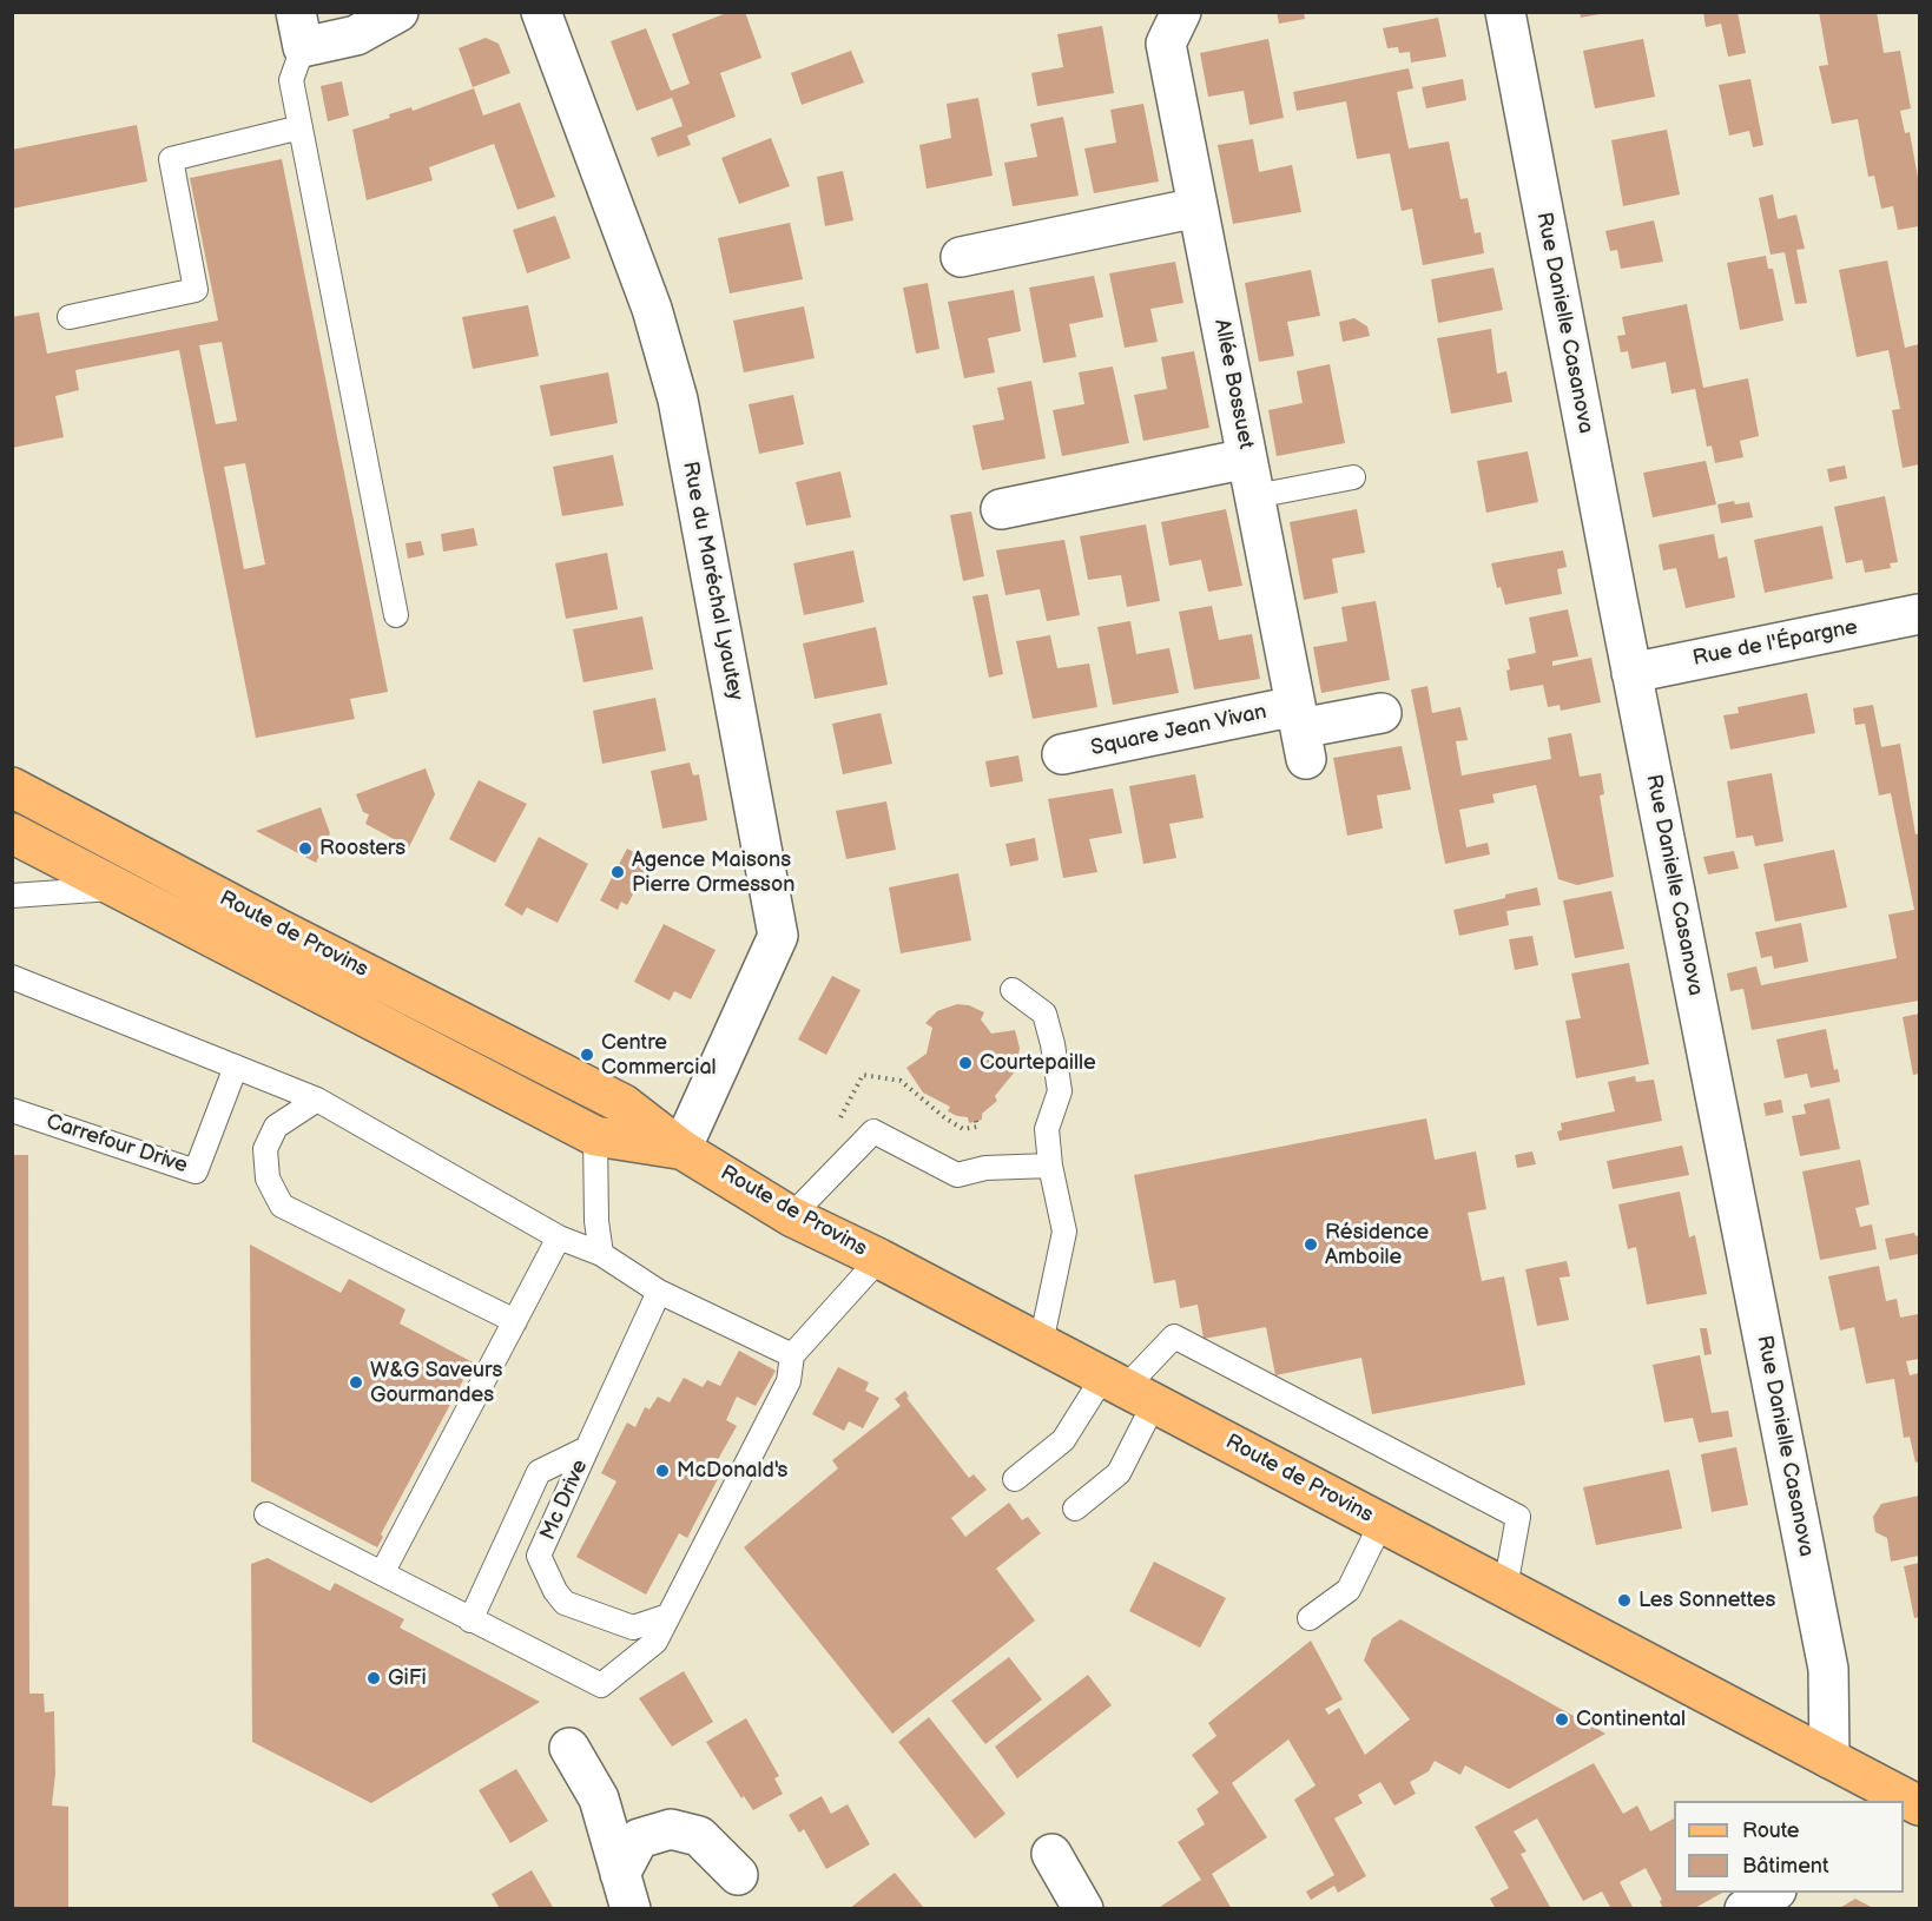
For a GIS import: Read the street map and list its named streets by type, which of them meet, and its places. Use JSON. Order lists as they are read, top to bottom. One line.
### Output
{"streets":{"main road":["Route de Provins"],"street":["Rue Danielle Casanova","Allée Bossuet","Rue du Maréchal Lyautey","Rue de l'Épargne","Square Jean Vivan"],"lane":["Carrefour Drive","Mc Drive"]},"crossings":[["Rue Danielle Casanova","Rue de l'Épargne"],["Rue Danielle Casanova","Route de Provins"],["Allée Bossuet","Square Jean Vivan"],["Rue du Maréchal Lyautey","Route de Provins"]],"places":["Roosters","Agence Maisons Pierre Ormesson","Centre Commercial","Courtepaille","Résidence Amboile","W&G Saveurs Gourmandes","McDonald's","Les Sonnettes","GiFi","Continental"],"legend":["Route","Bâtiment"]}
